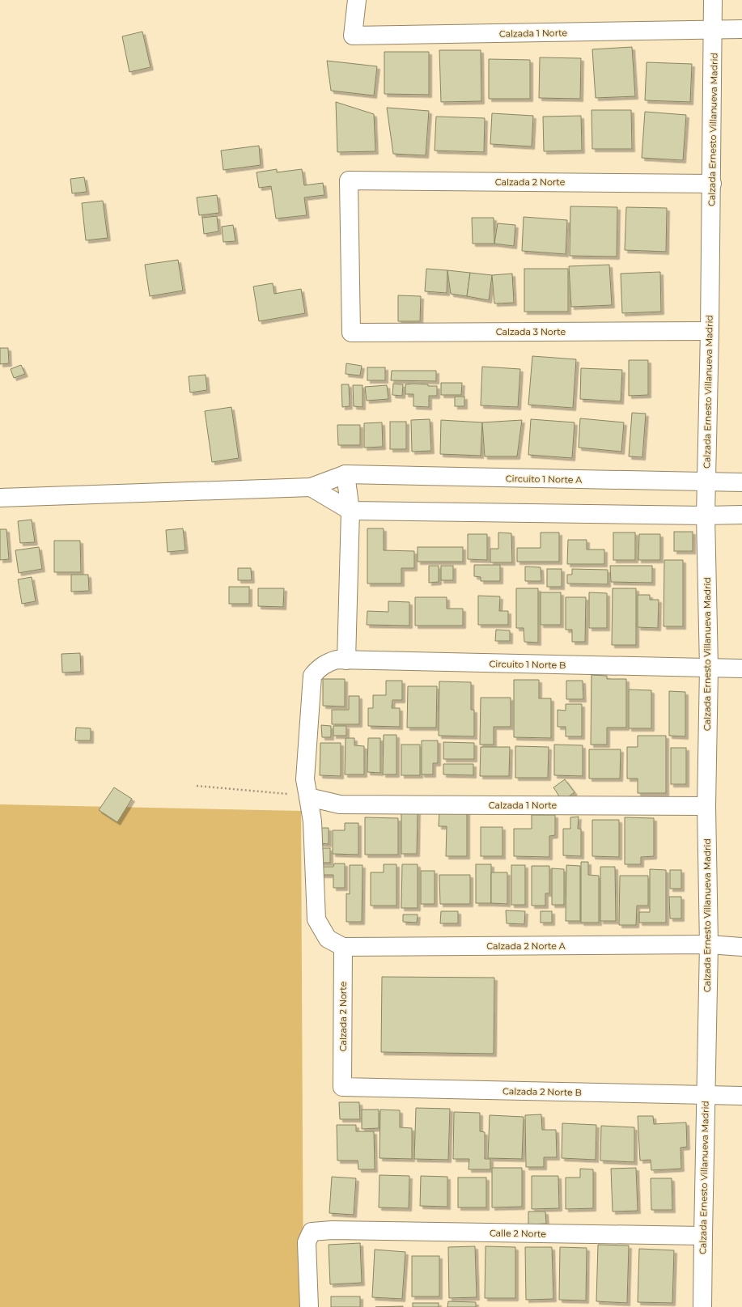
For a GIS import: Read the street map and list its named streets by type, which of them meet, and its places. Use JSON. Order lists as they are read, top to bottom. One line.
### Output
{"streets":{"street":["Calzada 1 Norte","Calzada Ernesto Villanueva Madrid","Calzada 2 Norte","Calzada 3 Norte","Circuito 1 Norte A","Circuito 1 Norte B","Calzada 2 Norte A","Calzada 2 Norte B","Calle 2 Norte"]},"crossings":[["Calzada 1 Norte","Calzada Ernesto Villanueva Madrid"],["Calzada 1 Norte","Circuito 1 Norte B"],["Calzada Ernesto Villanueva Madrid","Calzada 2 Norte"],["Calzada Ernesto Villanueva Madrid","Calzada 3 Norte"],["Calzada Ernesto Villanueva Madrid","Circuito 1 Norte A"],["Calzada Ernesto Villanueva Madrid","Circuito 1 Norte B"],["Calzada Ernesto Villanueva Madrid","Calzada 2 Norte A"],["Calzada Ernesto Villanueva Madrid","Calzada 2 Norte B"],["Calzada Ernesto Villanueva Madrid","Calle 2 Norte"],["Calzada 2 Norte","Calzada 3 Norte"],["Calzada 2 Norte","Circuito 1 Norte B"],["Calzada 2 Norte","Calzada 2 Norte A"],["Calzada 2 Norte","Calzada 2 Norte B"],["Circuito 1 Norte B","Calzada 2 Norte A"]]}
